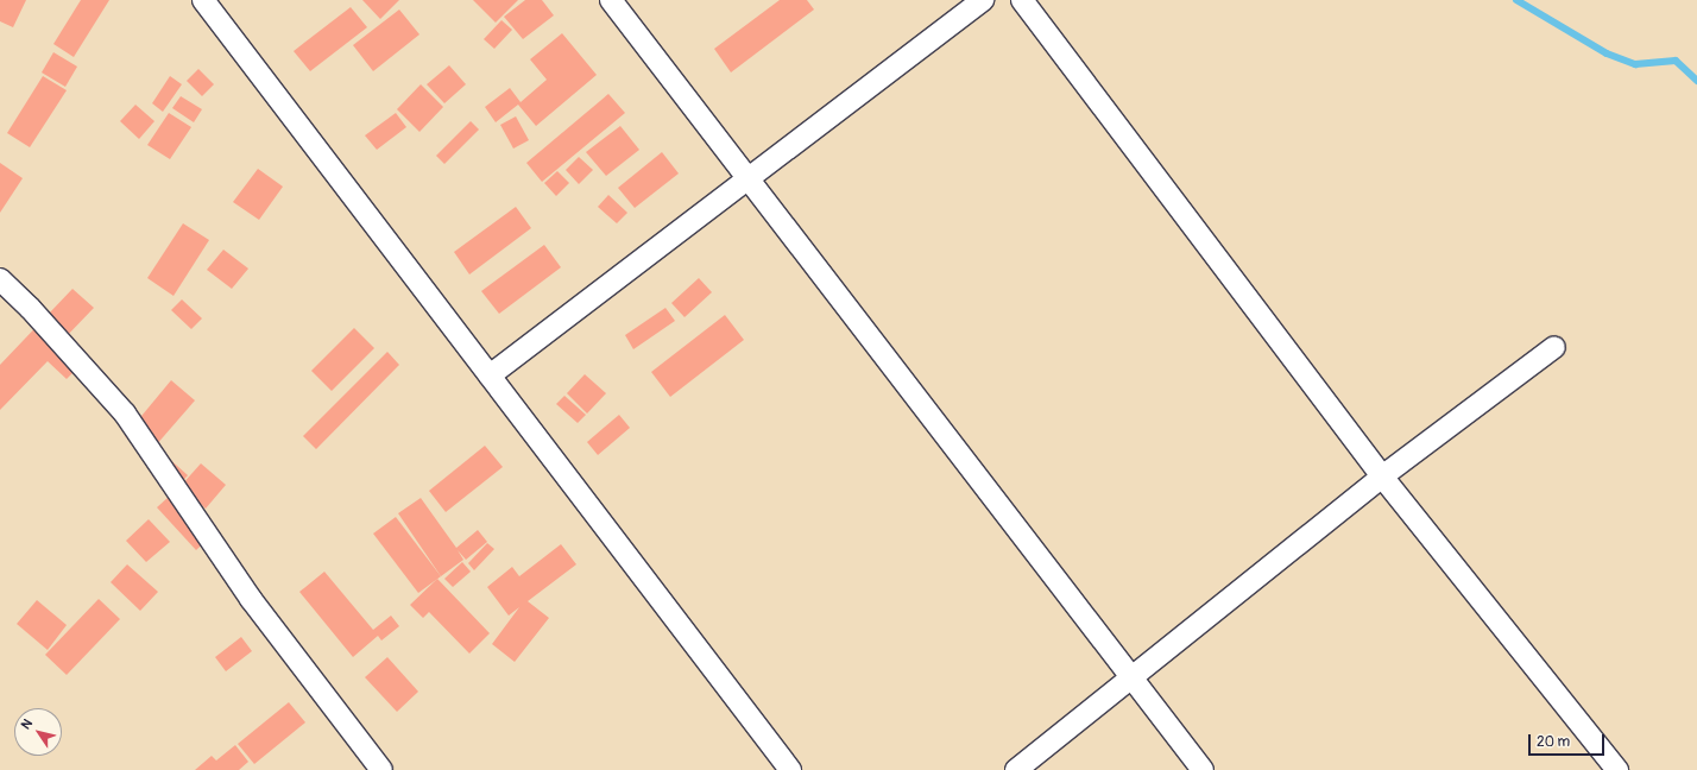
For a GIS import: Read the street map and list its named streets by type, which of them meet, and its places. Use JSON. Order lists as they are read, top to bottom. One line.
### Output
{"scale_bar":"20 m","north":"top left"}
